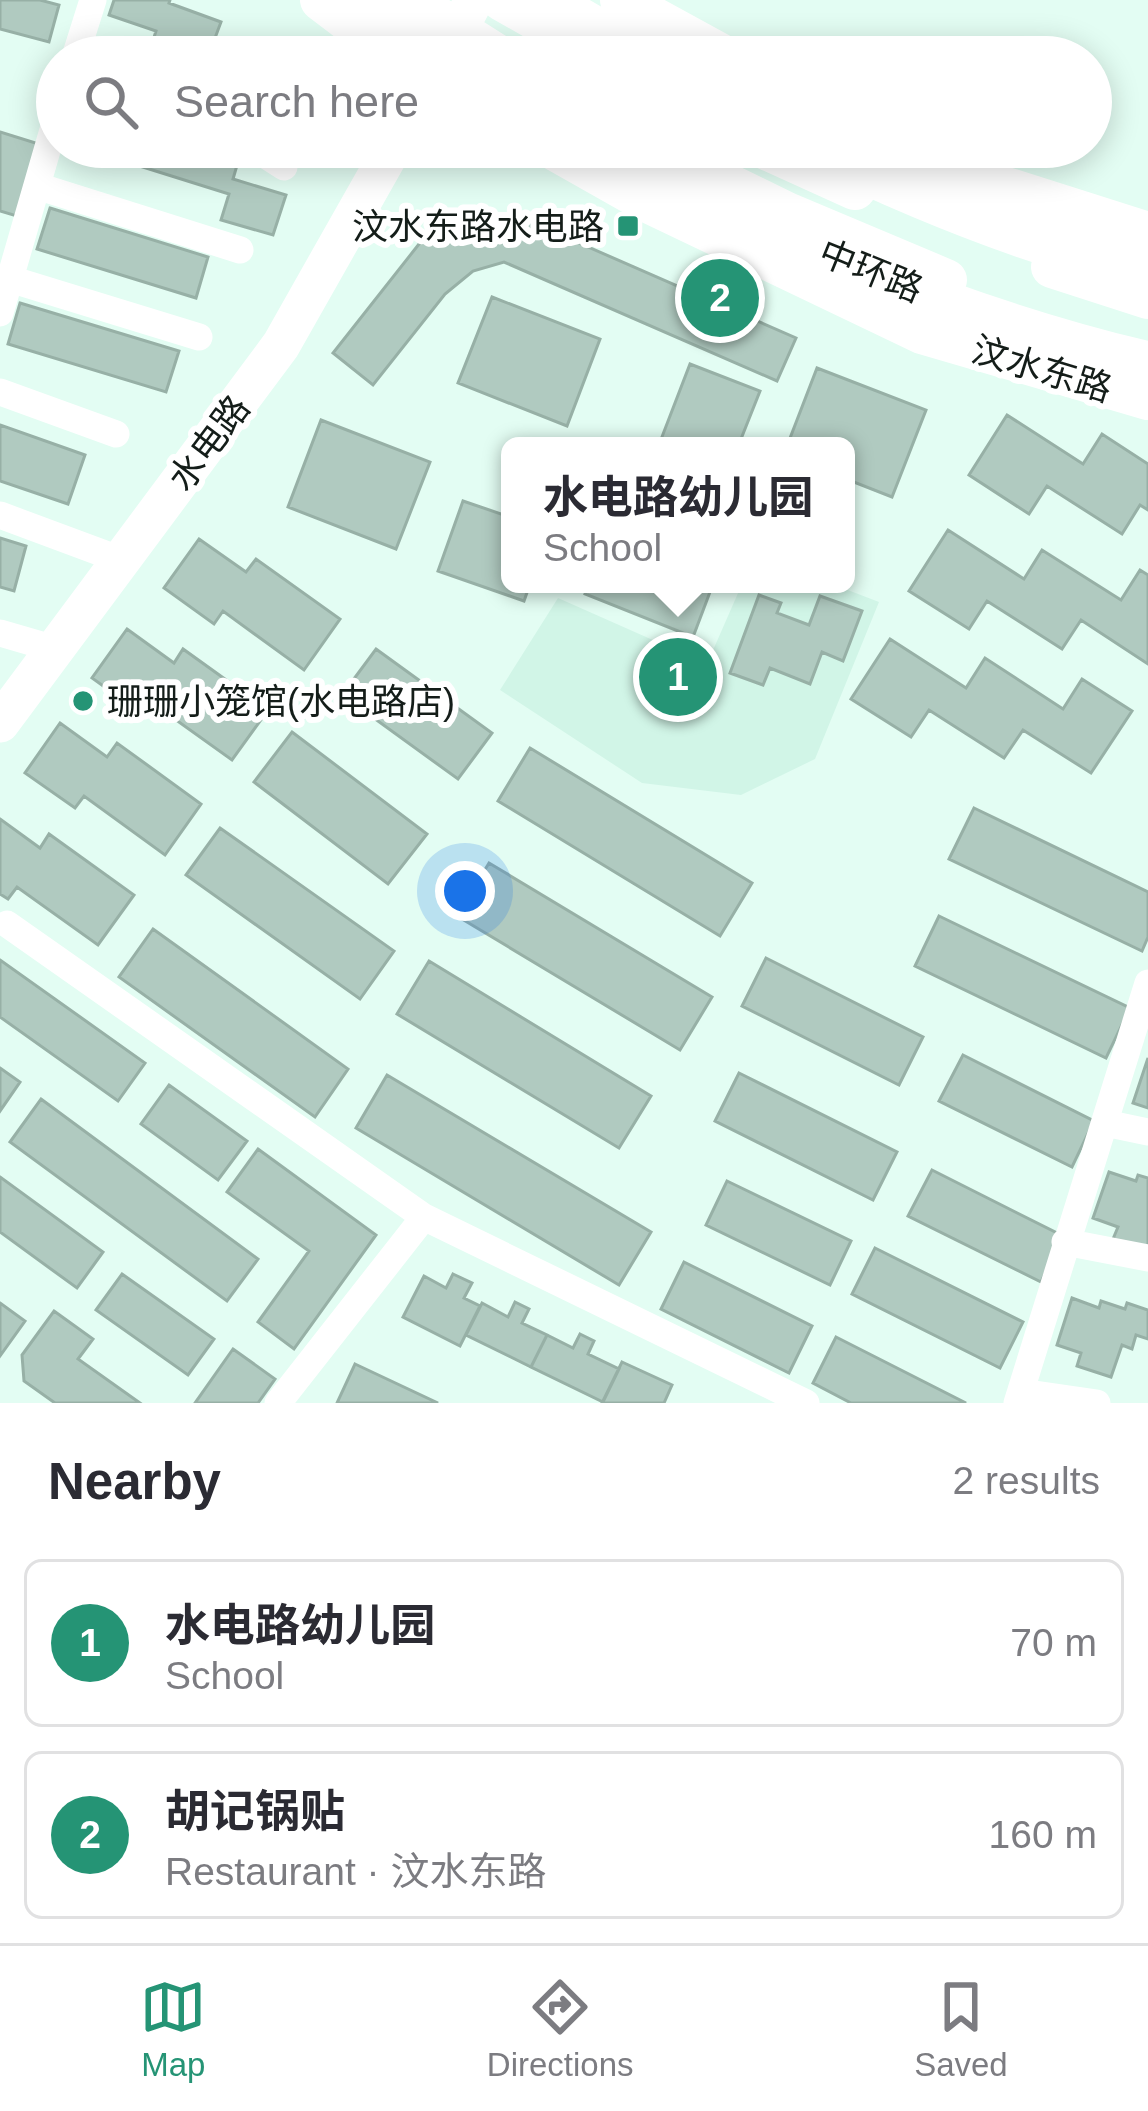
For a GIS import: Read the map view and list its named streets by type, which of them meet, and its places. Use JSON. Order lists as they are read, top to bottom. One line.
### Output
{"streets":{"highway":["中环路"],"main road":["汶水东路","水电路"]},"places":{"transit":["汶水东路水电路"],"other":["珊珊小笼馆(水电路店)"]},"page":{"search":"Search here","pins":["2","1"],"popup":["水电路幼儿园","School"],"heading":["Nearby","2 results"],"list":[{"mark":"1","name":"水电路幼儿园","note":"School","value":"70 m"},{"mark":"2","name":"胡记锅贴","note":"Restaurant · 汶水东路","value":"160 m"}],"nav":["Map","Directions","Saved"]}}
